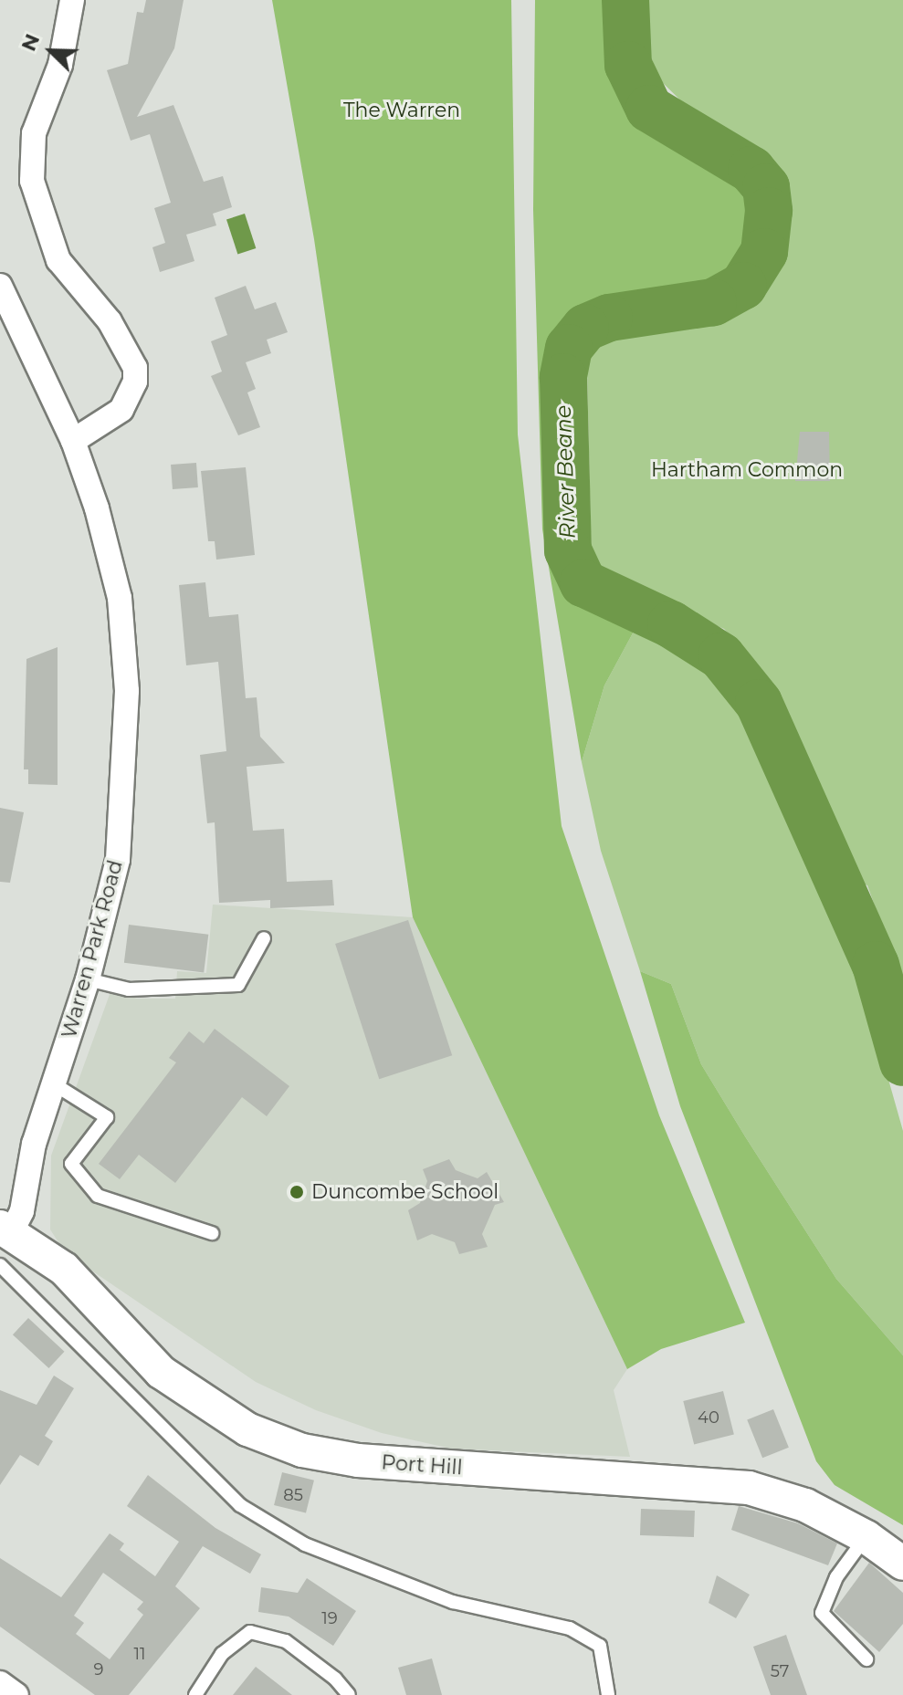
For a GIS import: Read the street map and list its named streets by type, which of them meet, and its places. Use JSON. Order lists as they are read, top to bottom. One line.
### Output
{"streets":{"main road":["Port Hill"],"street":["Warren Park Road"]},"crossings":[["Warren Park Road","Port Hill"]],"water":["River Beane"],"parks":["The Warren","Hartham Common"],"places":["Duncombe School"],"house_numbers":["40","85","19","11","9","57"],"north":"top left"}
